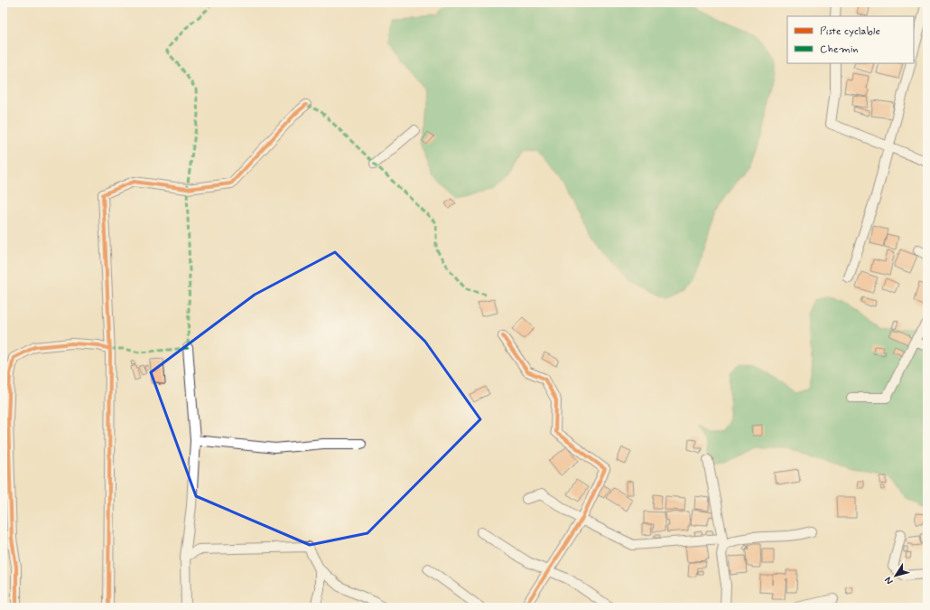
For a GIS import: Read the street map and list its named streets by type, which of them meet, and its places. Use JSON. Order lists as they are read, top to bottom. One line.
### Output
{"legend":["Piste cyclable","Chemin"],"north":"bottom left"}
